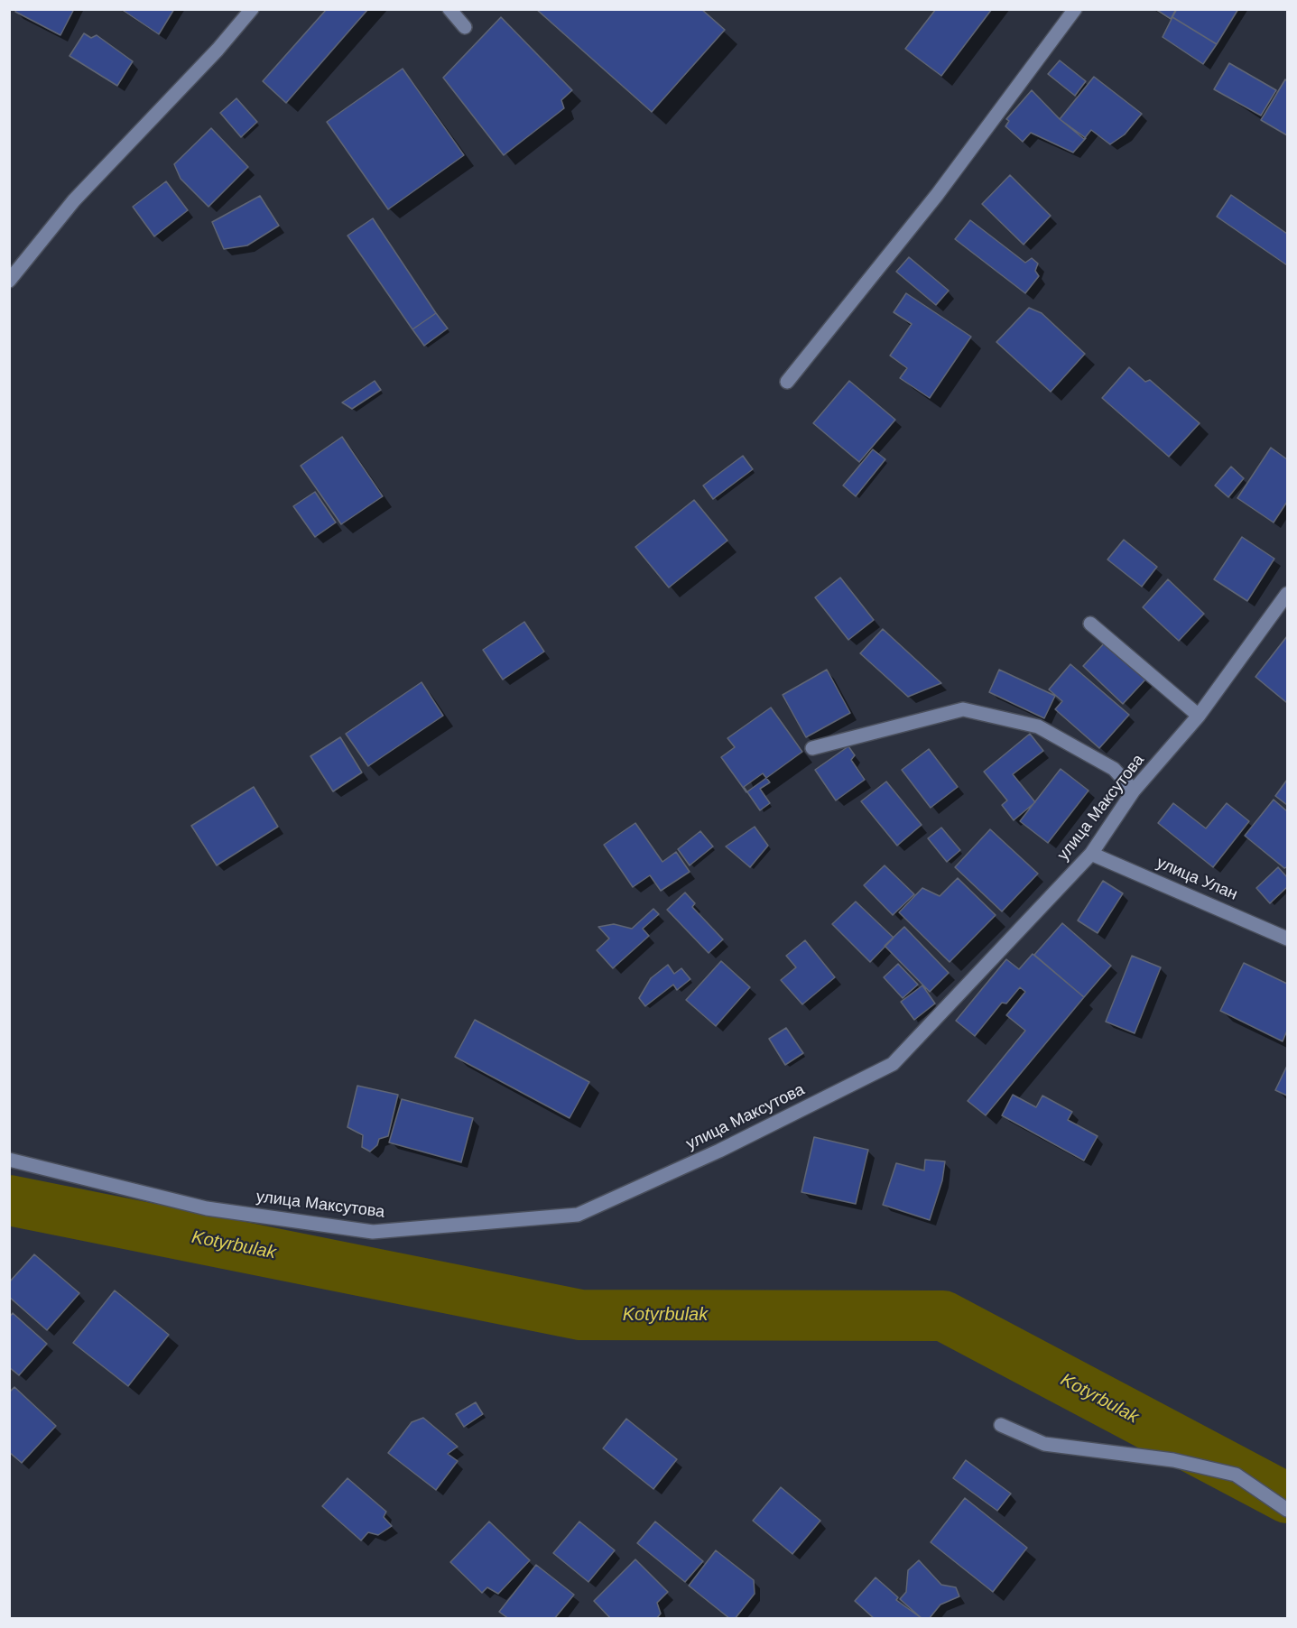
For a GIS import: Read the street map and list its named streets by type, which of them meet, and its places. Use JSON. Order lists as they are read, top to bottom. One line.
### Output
{"streets":{"street":["улица Максутова","улица Улан"]},"crossings":[["улица Максутова","улица Улан"]],"water":["Kotyrbulak"]}
